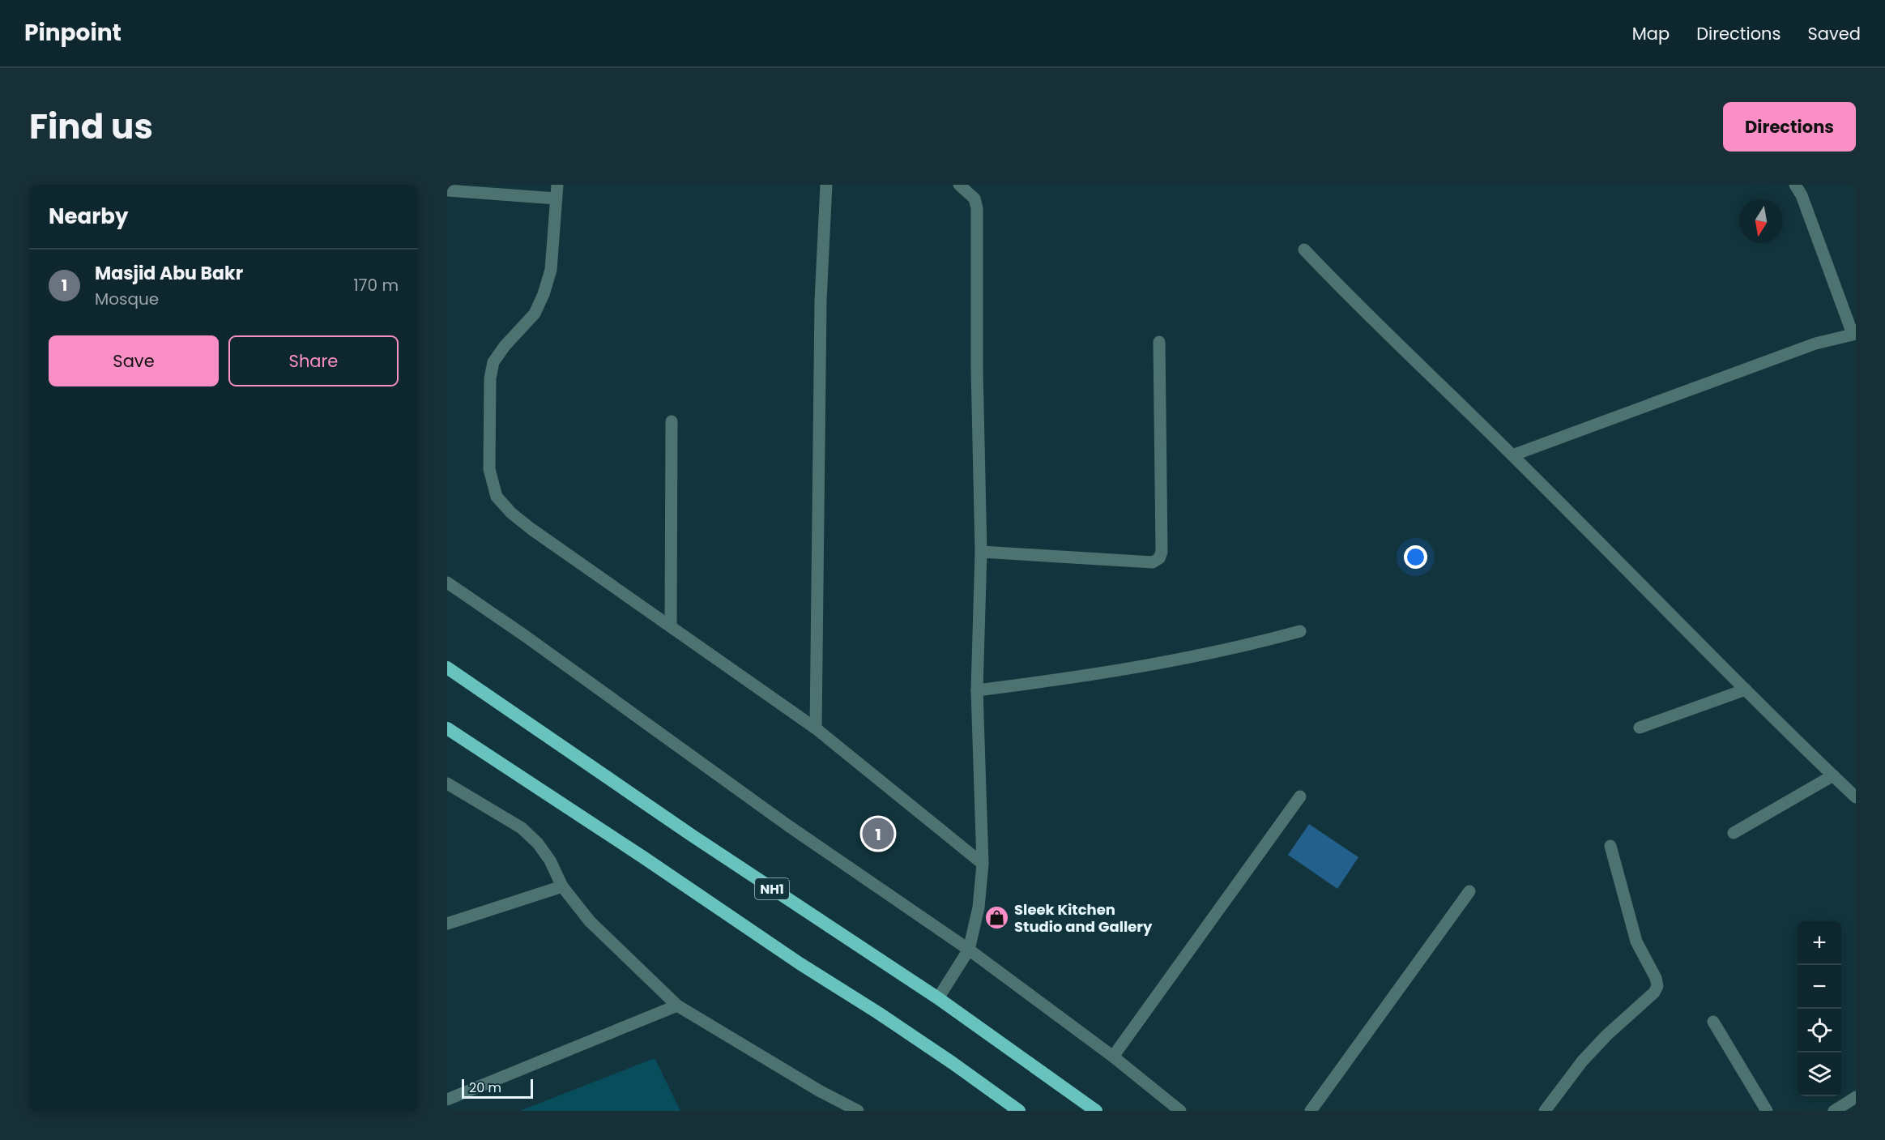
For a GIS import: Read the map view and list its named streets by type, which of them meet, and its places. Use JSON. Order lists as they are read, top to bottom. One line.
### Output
{"streets":{"highway":["NH1"]},"places":{"shop":["Sleek Kitchen Studio and Gallery"]},"scale_bar":"20 m","north":"bottom","page":{"header":"Pinpoint","nav":["Map","Directions","Saved"],"title":"Find us","buttons":["Directions",["Save","Share"]],"heading":"Nearby","list":[{"mark":"1","name":"Masjid Abu Bakr","note":"Mosque","value":"170 m"}],"pins":"1","map_buttons":["+","−"],"scale":"20 m"}}
